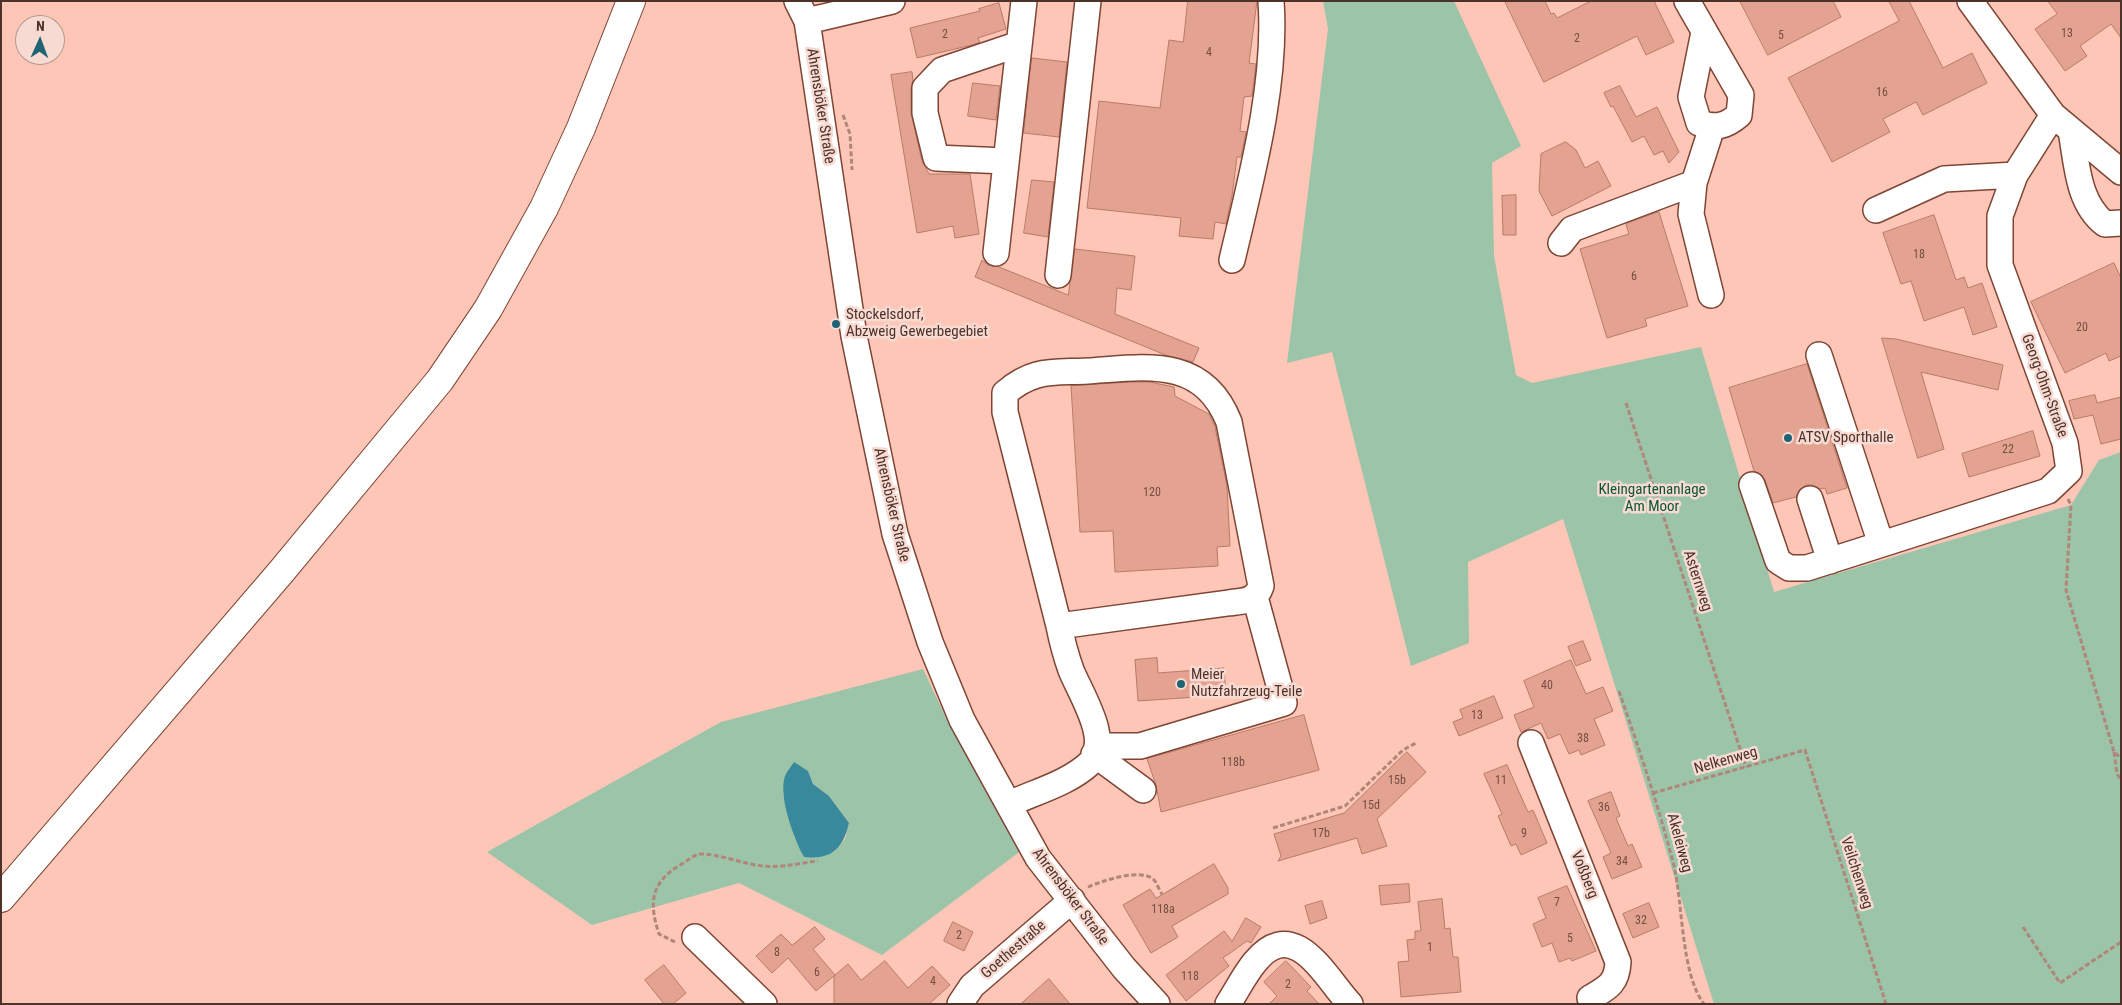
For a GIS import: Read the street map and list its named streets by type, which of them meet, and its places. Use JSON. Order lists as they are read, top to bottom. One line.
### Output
{"streets":{"street":["Ahrensböker Straße","Georg-Ohm-Straße","Voßberg","Goethestraße"],"path":["Asternweg","Nelkenweg","Akeleiweg","Veilchenweg"]},"crossings":[["Ahrensböker Straße","Goethestraße"],["Asternweg","Nelkenweg"],["Nelkenweg","Akeleiweg"],["Nelkenweg","Veilchenweg"]],"parks":["Kleingartenanlage Am Moor"],"places":["Stockelsdorf, Abzweig Gewerbegebiet","ATSV Sporthalle","Meier Nutzfahrzeug-Teile"],"house_numbers":["13","2","5","2","4","16","18","6","20","22","120","40","13","38","118b","15b","11","15d","36","17b","9","34","7","118a","32","2","5","1","8","6","118","4","2"],"north":"top"}
